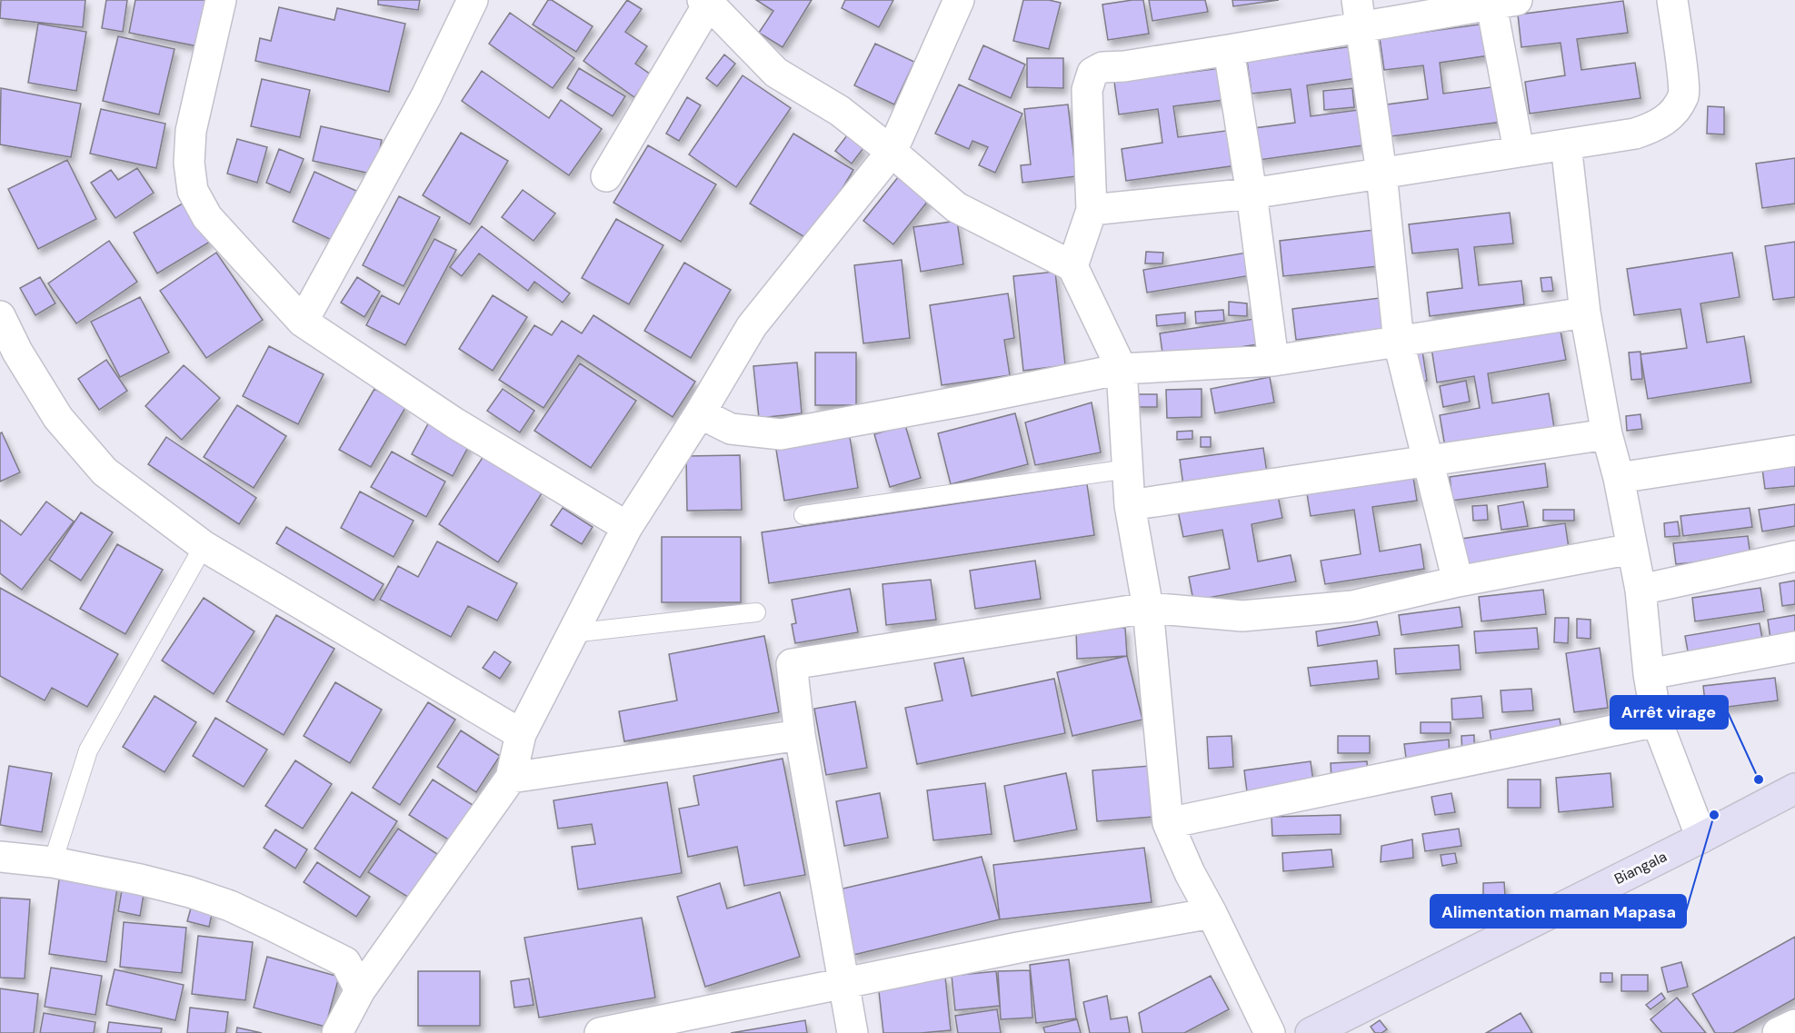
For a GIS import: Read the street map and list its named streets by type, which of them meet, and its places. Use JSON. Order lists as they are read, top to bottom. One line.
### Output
{"streets":{"street":["Biangala"]},"places":["Arrêt virage","Alimentation maman Mapasa"]}
